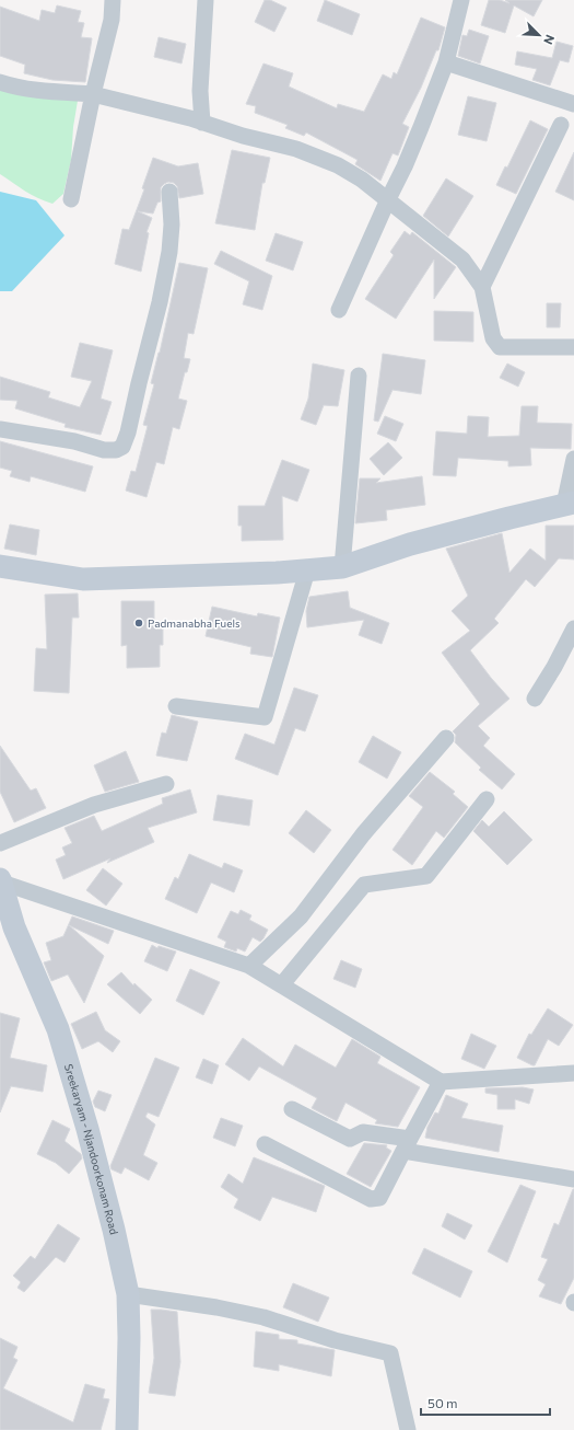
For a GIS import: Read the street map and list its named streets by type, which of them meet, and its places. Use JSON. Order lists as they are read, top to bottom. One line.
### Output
{"streets":{"main road":["Sreekaryam - Njandoorkonam Road"]},"places":["Padmanabha Fuels"],"scale_bar":"50 m","north":"bottom right"}
